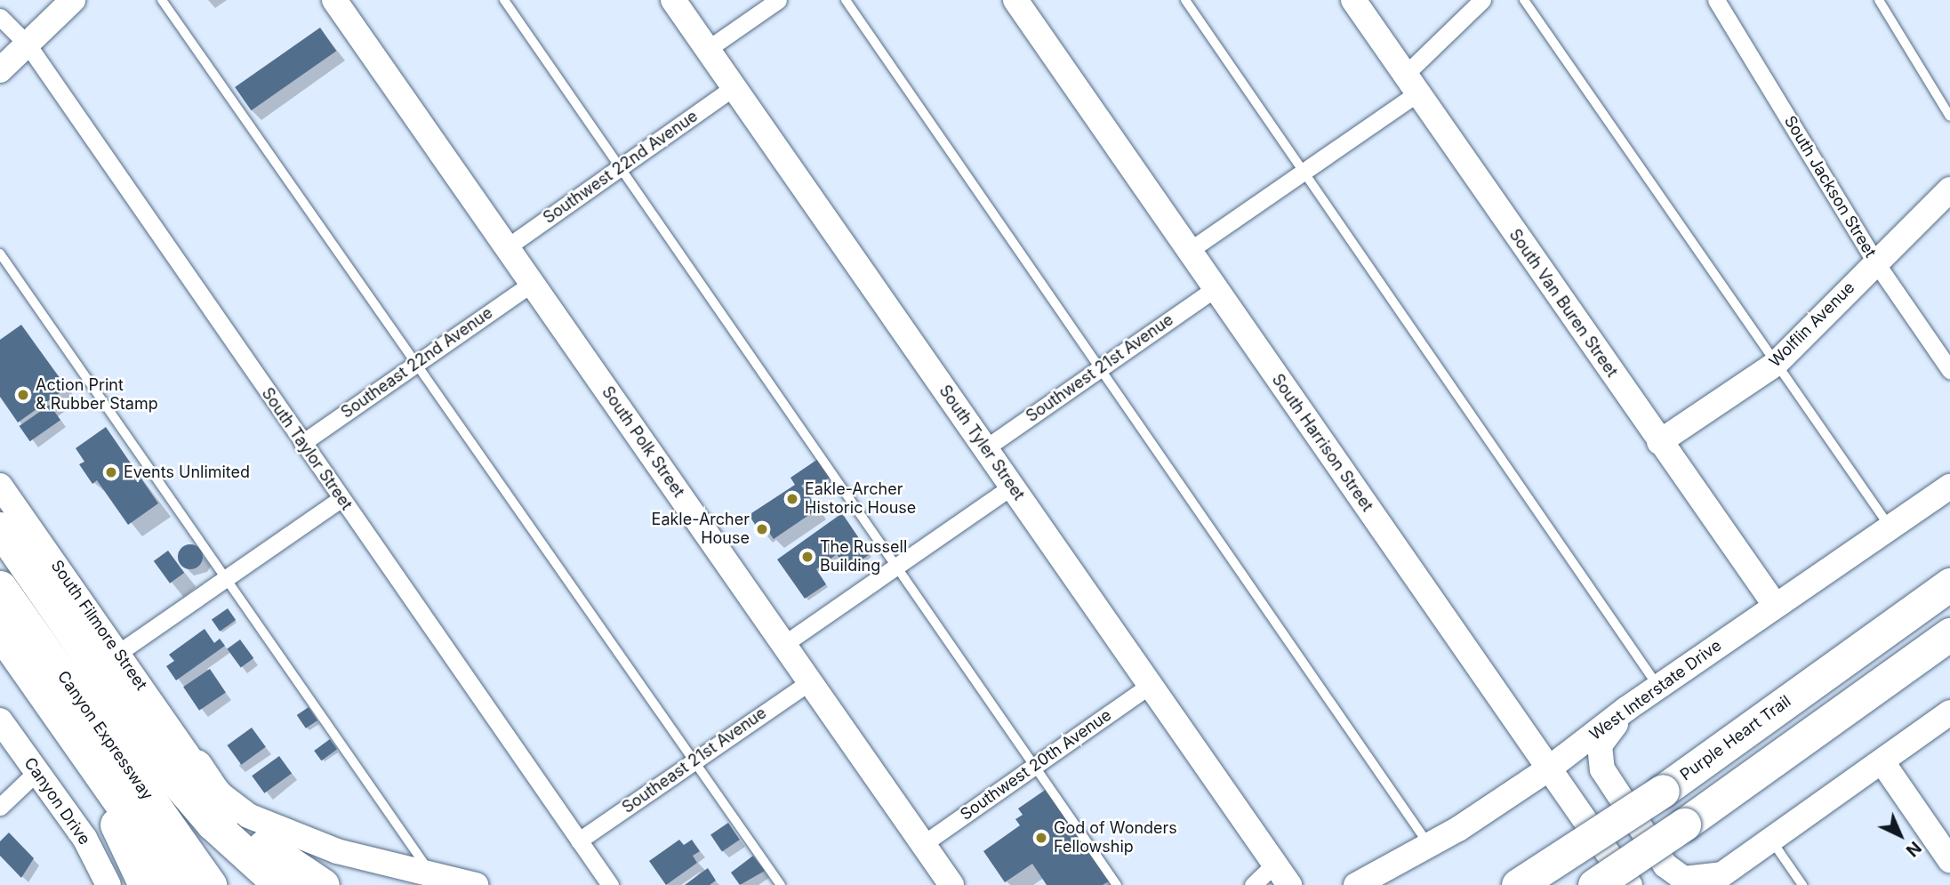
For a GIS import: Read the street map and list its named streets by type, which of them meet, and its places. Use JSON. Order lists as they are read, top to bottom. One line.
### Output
{"streets":{"highway":["Canyon Expressway","Purple Heart Trail"],"main road":["South Van Buren Street","Wolflin Avenue","South Polk Street","South Tyler Street","South Harrison Street","South Filmore Street","West Interstate Drive","Canyon Drive"],"street":["Southwest 22nd Avenue","South Jackson Street","Southeast 22nd Avenue","Southwest 21st Avenue","South Taylor Street","Southeast 21st Avenue","Southwest 20th Avenue"]},"crossings":[["Southwest 22nd Avenue","South Polk Street"],["Southwest 22nd Avenue","South Tyler Street"],["South Jackson Street","Wolflin Avenue"],["South Van Buren Street","Wolflin Avenue"],["South Van Buren Street","West Interstate Drive"],["Southeast 22nd Avenue","South Polk Street"],["Southeast 22nd Avenue","South Taylor Street"],["Southwest 21st Avenue","South Tyler Street"],["Southwest 21st Avenue","South Harrison Street"],["South Polk Street","Southeast 21st Avenue"],["South Polk Street","Southwest 20th Avenue"],["South Tyler Street","Southwest 20th Avenue"],["South Harrison Street","West Interstate Drive"],["South Taylor Street","Southeast 21st Avenue"]],"places":["Action Print & Rubber Stamp","Events Unlimited","Eakle-Archer Historic House","Eakle-Archer House","The Russell Building","God of Wonders Fellowship"],"north":"bottom right"}
